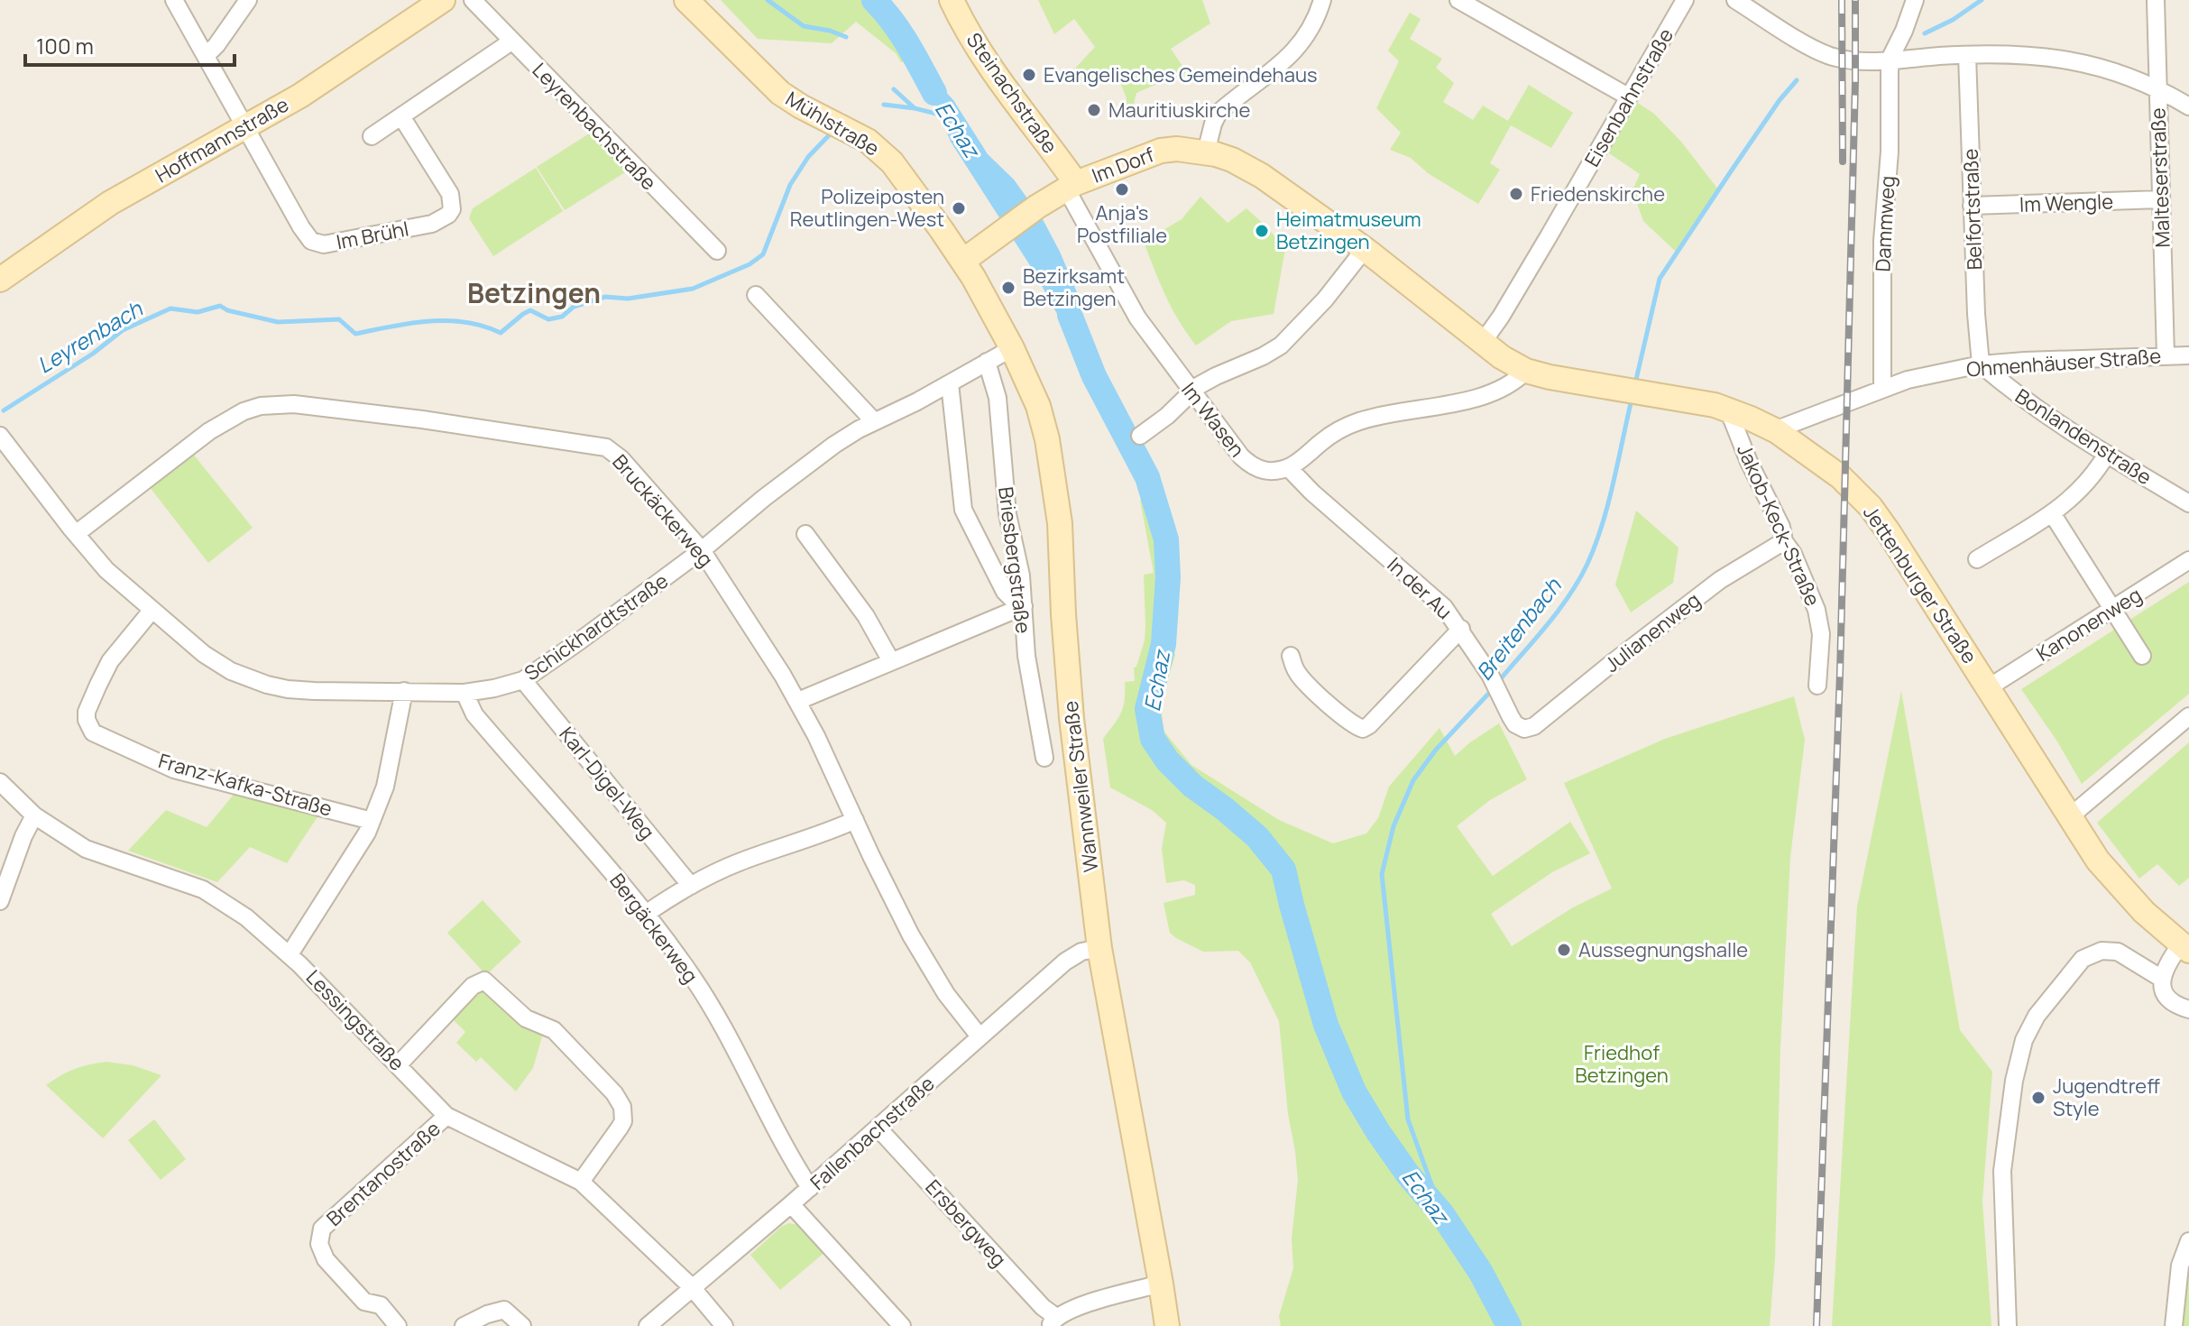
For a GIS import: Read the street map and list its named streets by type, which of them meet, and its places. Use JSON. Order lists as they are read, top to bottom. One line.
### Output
{"streets":{"street":["Steinachstraße","Eisenbahnstraße","Mühlstraße","Leyrenbachstraße","Hoffmannstraße","Im Dorf","Malteserstraße","Im Wengle","Belfortstraße","Dammweg","Im Brühl","Ohmenhäuser Straße","Im Wasen","Bonlandenstraße","Bruckäckerweg","Jakob-Keck-Straße","Briesbergstraße","Jettenburger Straße","In der Au","Kanonenweg","Schickhardtstraße","Julianenweg","Karl-Digel-Weg","Franz-Kafka-Straße","Wannweiler Straße","Bergäckerweg","Lessingstraße","Fallenbachstraße","Brentanostraße","Ersbergweg"]},"crossings":[["Steinachstraße","Im Dorf"],["Steinachstraße","Im Wasen"],["Eisenbahnstraße","Im Dorf"],["Mühlstraße","Im Dorf"],["Mühlstraße","Wannweiler Straße"],["Hoffmannstraße","Im Brühl"],["Im Dorf","Im Wasen"],["Im Dorf","Jettenburger Straße"],["Im Dorf","Wannweiler Straße"],["Malteserstraße","Im Wengle"],["Malteserstraße","Ohmenhäuser Straße"],["Im Wengle","Belfortstraße"],["Belfortstraße","Ohmenhäuser Straße"],["Belfortstraße","Bonlandenstraße"],["Dammweg","Ohmenhäuser Straße"],["Ohmenhäuser Straße","Bonlandenstraße"],["Ohmenhäuser Straße","Jettenburger Straße"],["Im Wasen","In der Au"],["Bruckäckerweg","Schickhardtstraße"],["Bruckäckerweg","Fallenbachstraße"],["Jakob-Keck-Straße","Jettenburger Straße"],["Jakob-Keck-Straße","Julianenweg"],["Briesbergstraße","Schickhardtstraße"],["Jettenburger Straße","Kanonenweg"],["In der Au","Julianenweg"],["Schickhardtstraße","Karl-Digel-Weg"],["Schickhardtstraße","Franz-Kafka-Straße"],["Schickhardtstraße","Wannweiler Straße"],["Schickhardtstraße","Bergäckerweg"],["Wannweiler Straße","Fallenbachstraße"],["Wannweiler Straße","Ersbergweg"],["Bergäckerweg","Fallenbachstraße"],["Lessingstraße","Fallenbachstraße"],["Lessingstraße","Brentanostraße"],["Fallenbachstraße","Ersbergweg"]],"districts":["Betzingen"],"water":["Echaz","Leyrenbach","Breitenbach"],"parks":["Friedhof Betzingen"],"places":["Evangelisches Gemeindehaus","Mauritiuskirche","Anja's Postfiliale","Friedenskirche","Polizeiposten Reutlingen-West","Heimatmuseum Betzingen","Bezirksamt Betzingen","Aussegnungshalle","Jugendtreff Style"],"scale_bar":"100 m"}
